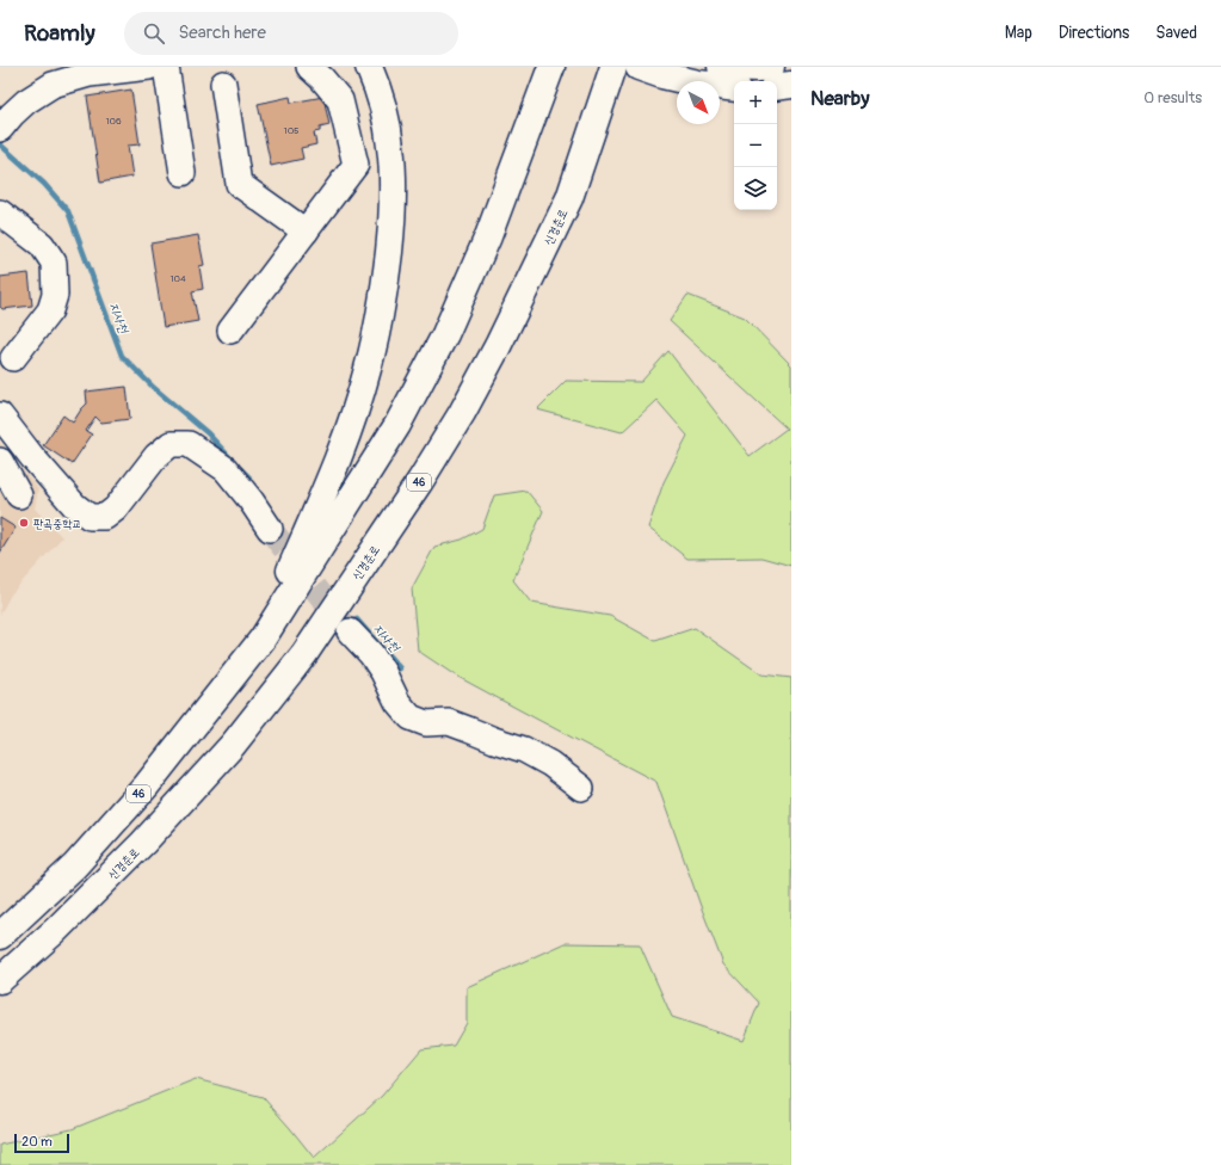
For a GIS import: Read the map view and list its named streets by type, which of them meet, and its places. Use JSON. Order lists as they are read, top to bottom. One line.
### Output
{"streets":{"highway":["신경춘로","46"]},"crossings":[["신경춘로","46"]],"water":["지사천"],"places":["판곡중학교"],"house_numbers":["106","105","104"],"scale_bar":"20 m","north":"bottom right","page":{"header":"Roamly","search":"Search here","nav":["Map","Directions","Saved"],"heading":["Nearby","0 results"],"map_buttons":["+","−"],"scale":"20 m"}}
